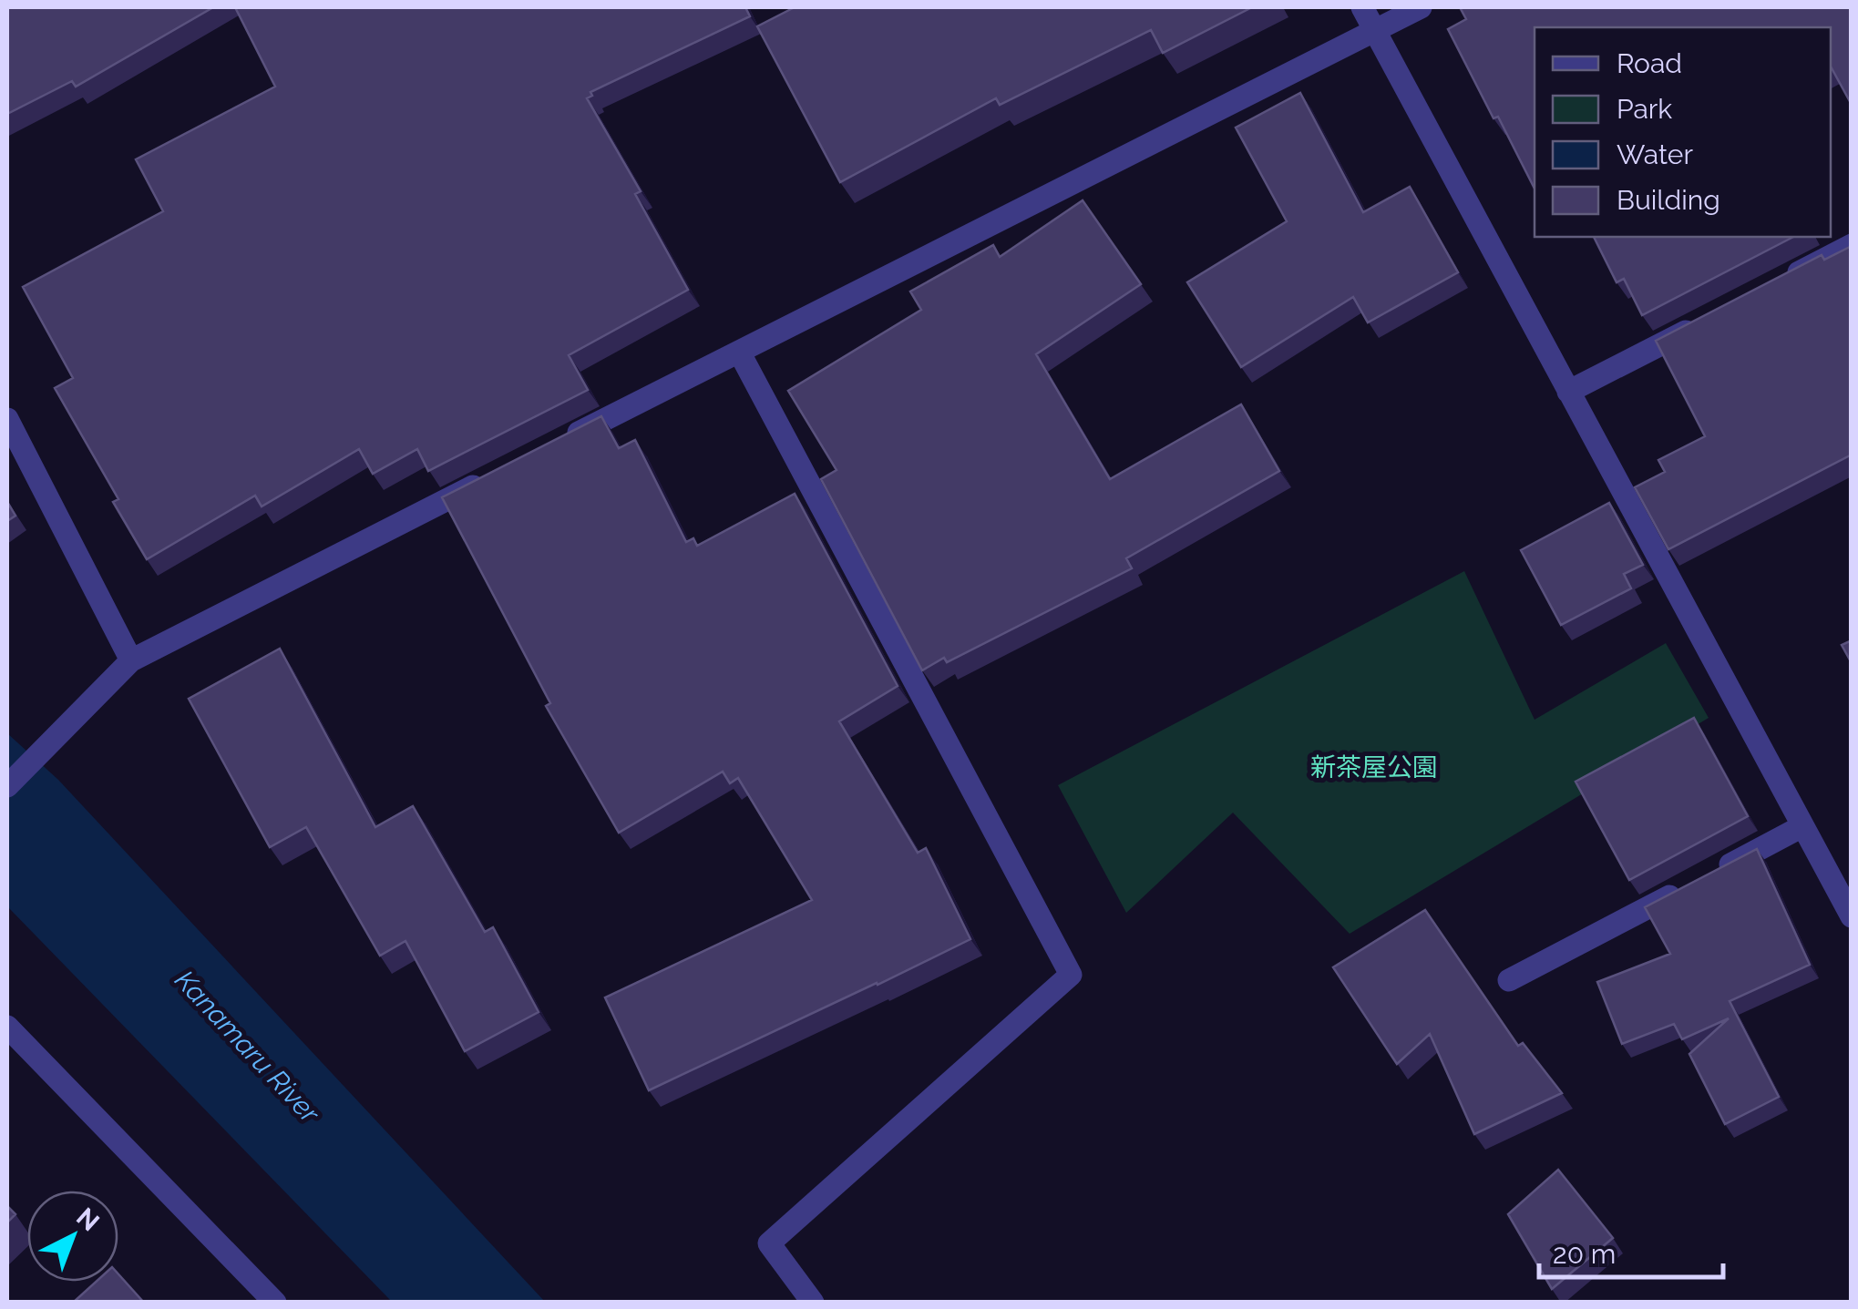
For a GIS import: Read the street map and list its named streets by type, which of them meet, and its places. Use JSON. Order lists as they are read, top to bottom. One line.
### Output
{"water":["Kanamaru River"],"parks":["新茶屋公園"],"legend":["Road","Park","Water","Building"],"scale_bar":"20 m","north":"top right"}
